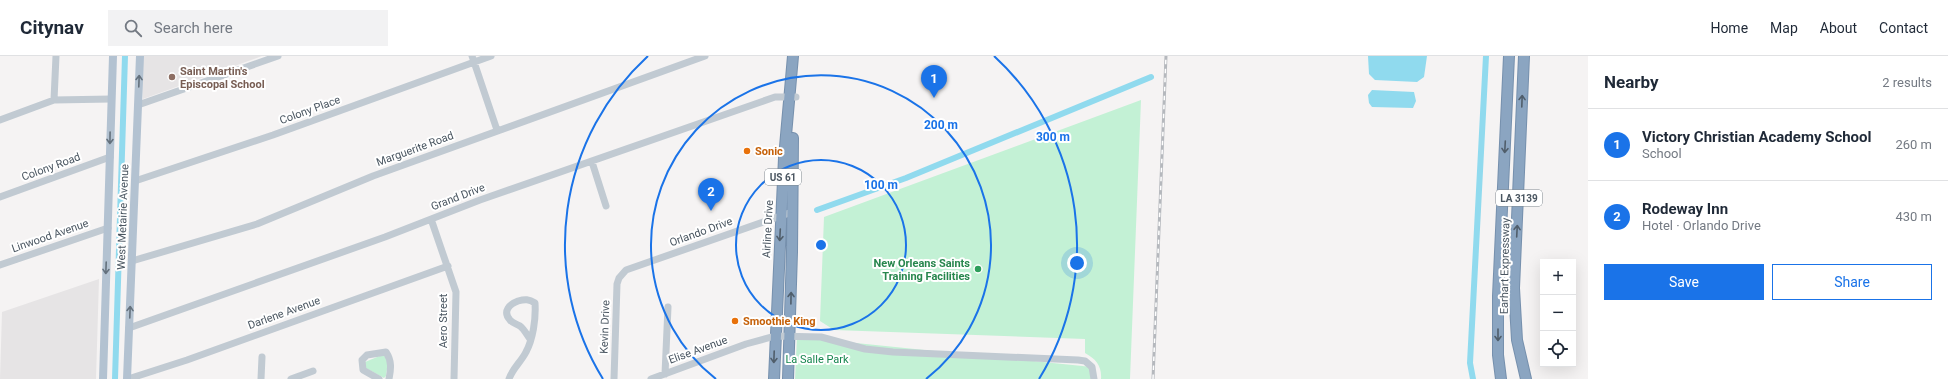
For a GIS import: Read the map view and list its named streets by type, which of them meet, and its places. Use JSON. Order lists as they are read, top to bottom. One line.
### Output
{"streets":{"highway":["US 61","LA 3139","Airline Drive","Earhart Expressway"],"main road":["West Metairie Avenue"],"street":["Colony Place","Marguerite Road","Colony Road","Grand Drive","Orlando Drive","Linwood Avenue","Darlene Avenue","Aero Street","Kevin Drive","Elise Avenue"]},"crossings":[["Colony Place","West Metairie Avenue"],["Marguerite Road","West Metairie Avenue"],["Colony Road","West Metairie Avenue"],["Grand Drive","West Metairie Avenue"],["Grand Drive","Airline Drive"],["Grand Drive","Aero Street"],["West Metairie Avenue","Linwood Avenue"],["West Metairie Avenue","Darlene Avenue"],["Airline Drive","Orlando Drive"],["Airline Drive","Elise Avenue"],["Orlando Drive","Kevin Drive"],["Darlene Avenue","Aero Street"]],"parks":["La Salle Park"],"places":["Saint Martin's Episcopal School","Sonic","New Orleans Saints Training Facilities","Smoothie King"],"page":{"header":"Citynav","search":"Search here","nav":["Home","Map","About","Contact"],"heading":["Nearby","2 results"],"pins":["1","2"],"list":[{"mark":"1","name":"Victory Christian Academy School","note":"School","value":"260 m"},{"mark":"2","name":"Rodeway Inn","note":"Hotel · Orlando Drive","value":"430 m"}],"buttons":["Save","Share"],"map_buttons":["+","−"]},"rings":["200 m","300 m","100 m"]}
